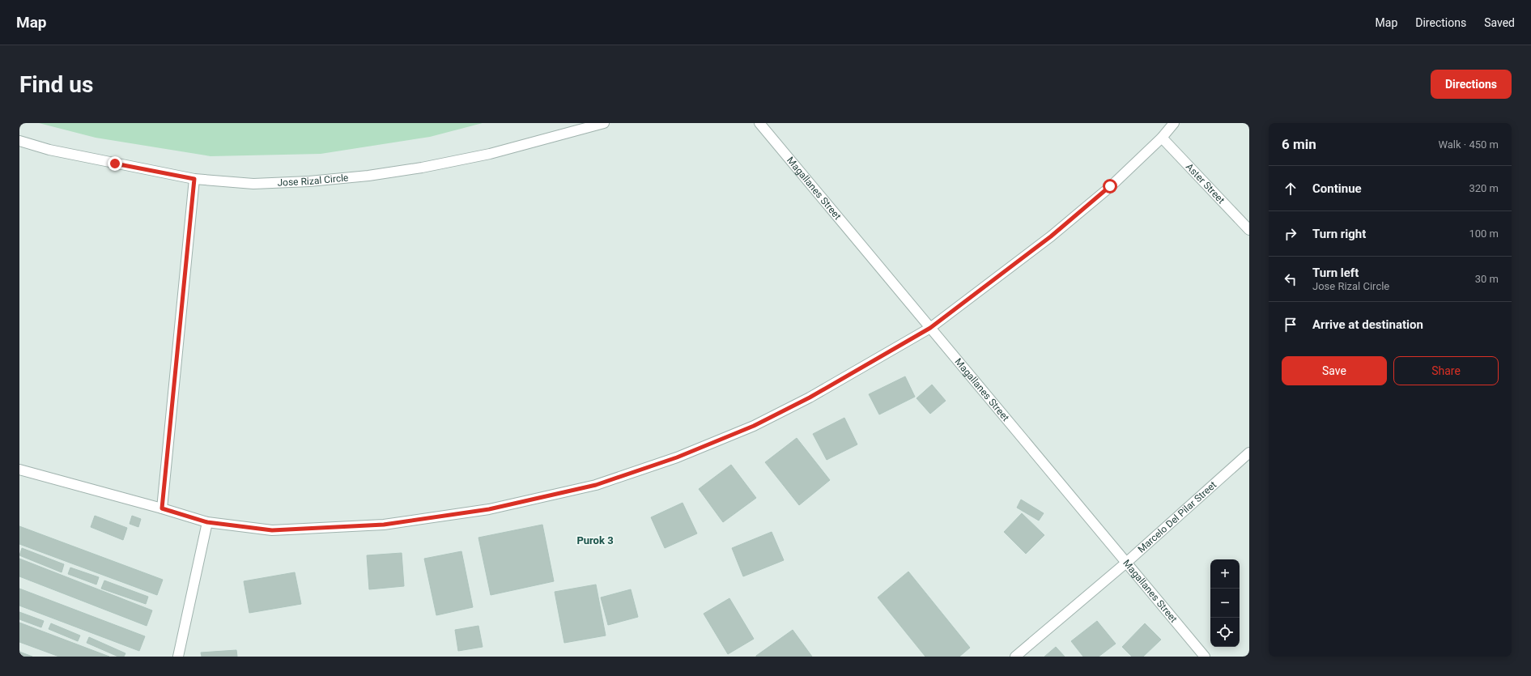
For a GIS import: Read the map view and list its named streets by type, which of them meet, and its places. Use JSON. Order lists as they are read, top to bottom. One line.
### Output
{"streets":{"street":["Jose Rizal Circle","Aster Street","Magallanes Street","Marcelo Del Pilar Street"]},"crossings":[["Magallanes Street","Marcelo Del Pilar Street"]],"districts":["Purok 3"],"page":{"header":"Map","nav":["Map","Directions","Saved"],"buttons":["Directions",["Save","Share"]],"title":"Find us","heading":["6 min","Walk · 450 m"],"list":[["Continue","320 m"],["Turn right","100 m"],["Turn left","Jose Rizal Circle","30 m"],"Arrive at destination"],"map_buttons":["+","−"]}}
